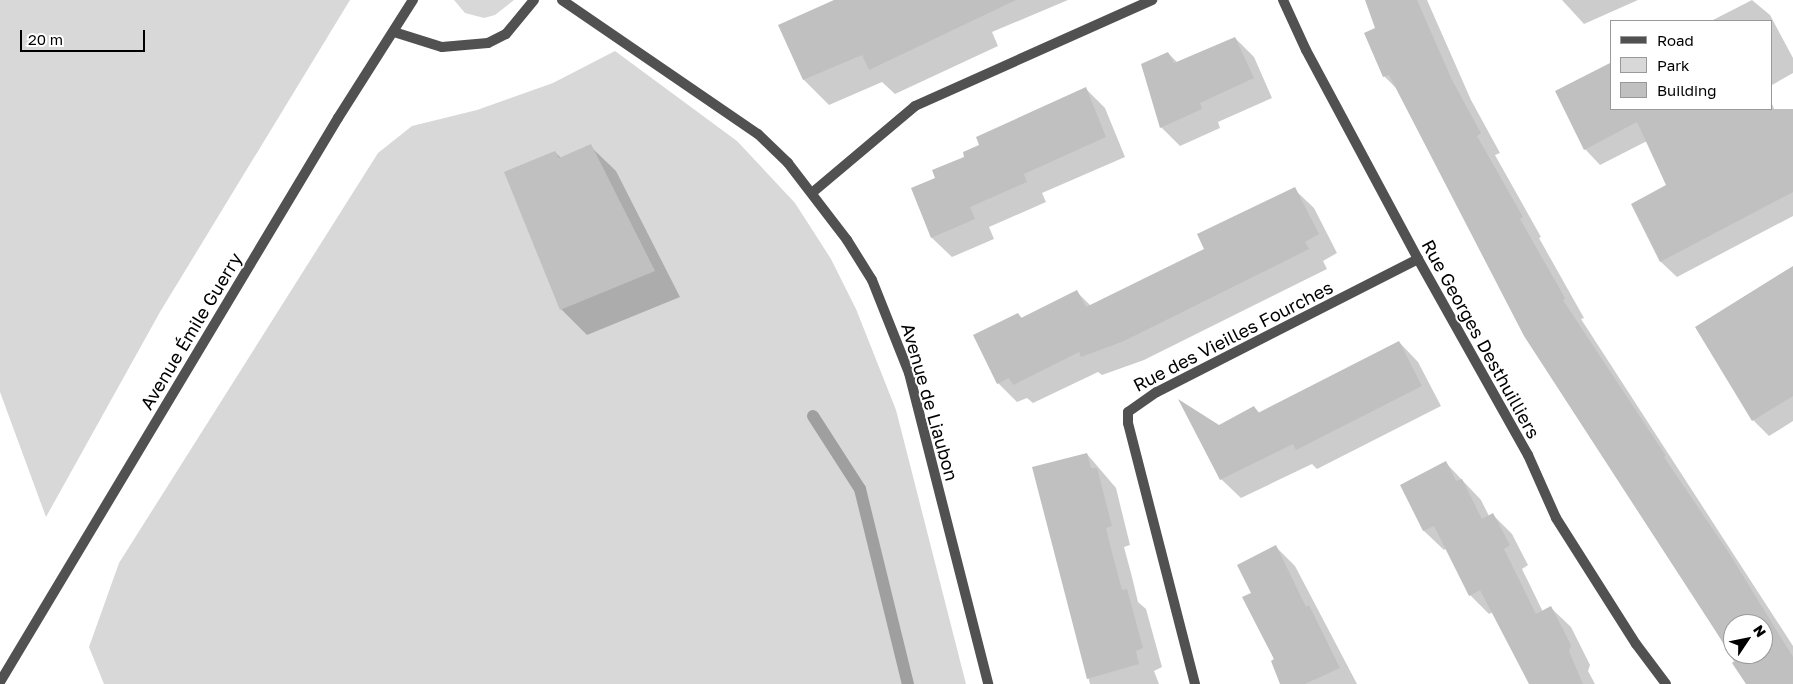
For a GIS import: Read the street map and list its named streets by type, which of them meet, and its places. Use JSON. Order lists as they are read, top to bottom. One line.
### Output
{"streets":{"street":["Avenue Émile Guerry","Rue des Vieilles Fourches","Rue Georges Desthuilliers","Avenue de Liaubon"]},"crossings":[["Rue des Vieilles Fourches","Rue Georges Desthuilliers"]],"legend":["Road","Park","Building"],"scale_bar":"20 m","north":"top right"}
